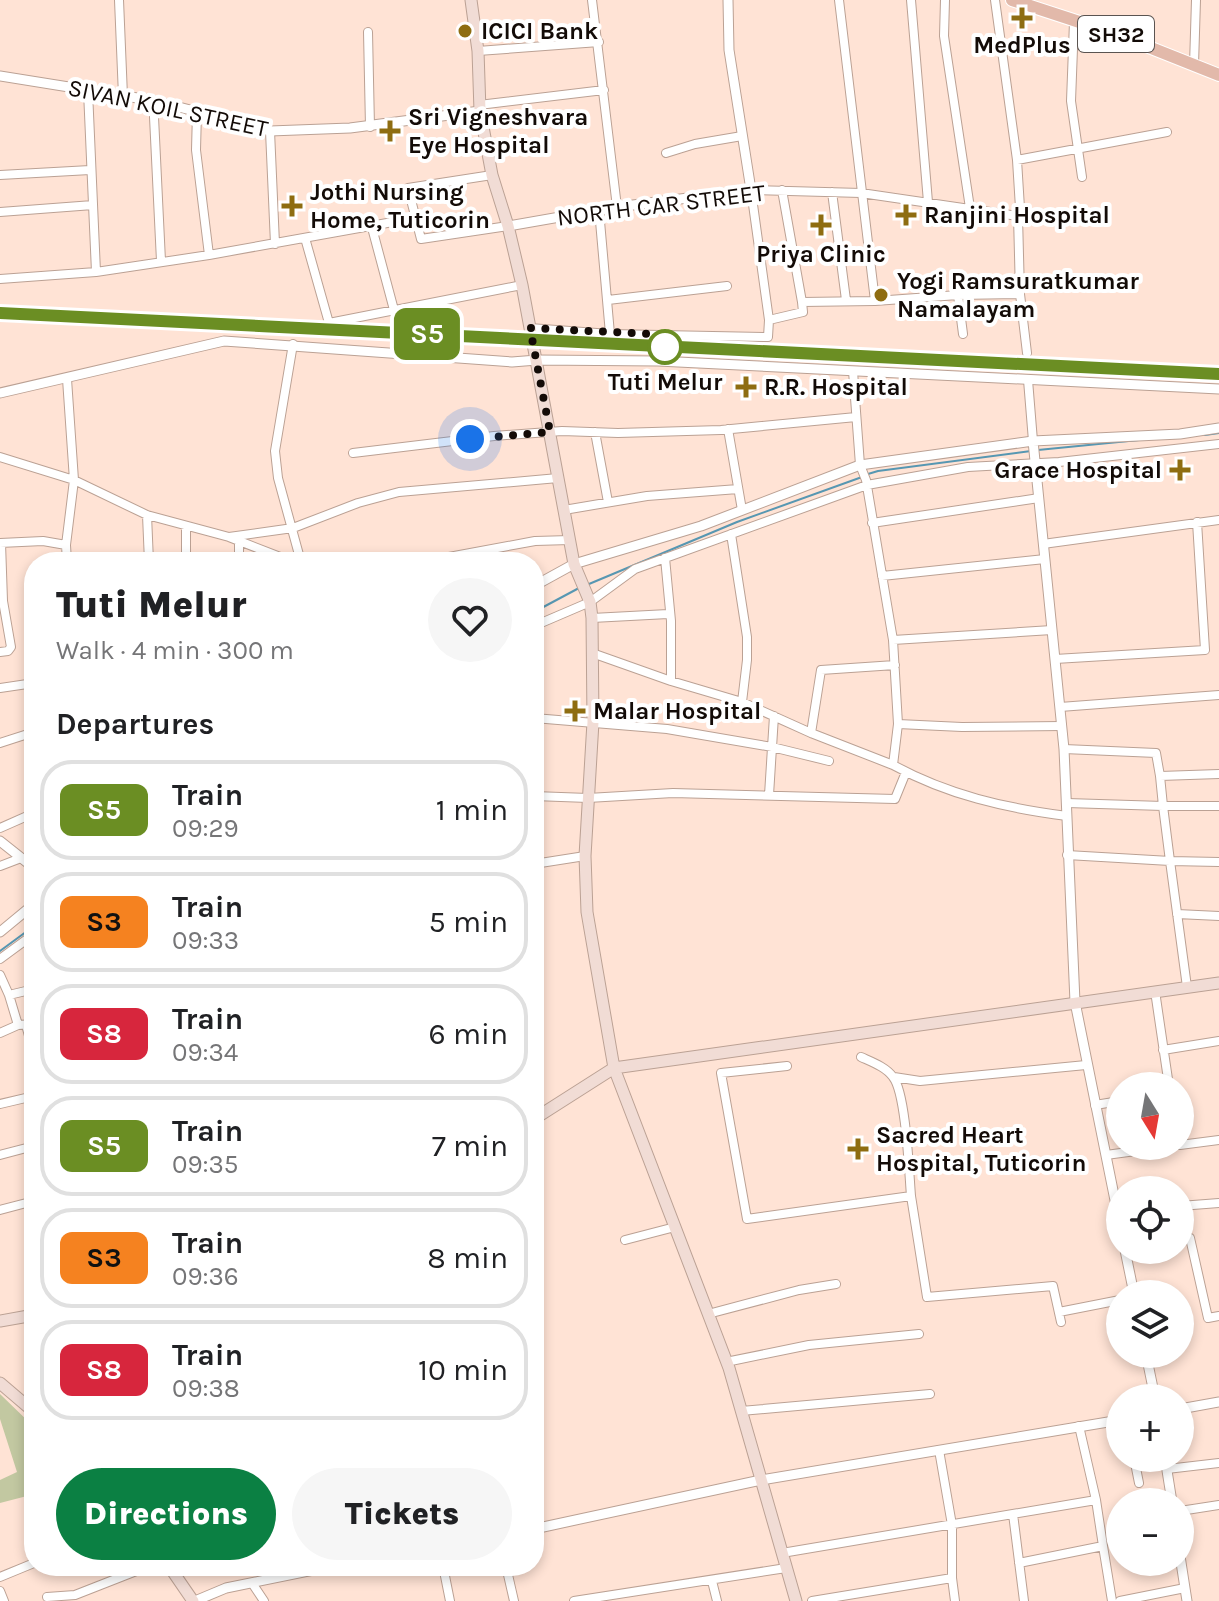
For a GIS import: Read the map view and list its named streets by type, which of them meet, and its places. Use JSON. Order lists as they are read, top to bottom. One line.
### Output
{"streets":{"main road":["SH32"],"street":["SIVAN KOIL STREET","NORTH CAR STREET"]},"places":{"health":["MedPlus","Sri Vigneshvara Eye Hospital","Jothi Nursing Home, Tuticorin","Ranjini Hospital","Priya Clinic","R.R. Hospital","Grace Hospital","Malar Hospital","Sacred Heart Hospital, Tuticorin"],"other":["ICICI Bank","Yogi Ramsuratkumar Namalayam","Tuti Melur"]},"north":"bottom","page":{"on_map":"S5","heading":[["Tuti Melur","Walk · 4 min · 300 m"],"Departures"],"list":[{"mark":"S5","name":"Train","note":"09:29","value":"1 min"},{"mark":"S3","name":"Train","note":"09:33","value":"5 min"},{"mark":"S8","name":"Train","note":"09:34","value":"6 min"},{"mark":"S5","name":"Train","note":"09:35","value":"7 min"},{"mark":"S3","name":"Train","note":"09:36","value":"8 min"},{"mark":"S8","name":"Train","note":"09:38","value":"10 min"}],"map_buttons":["+","−"],"buttons":["Directions","Tickets"]}}
